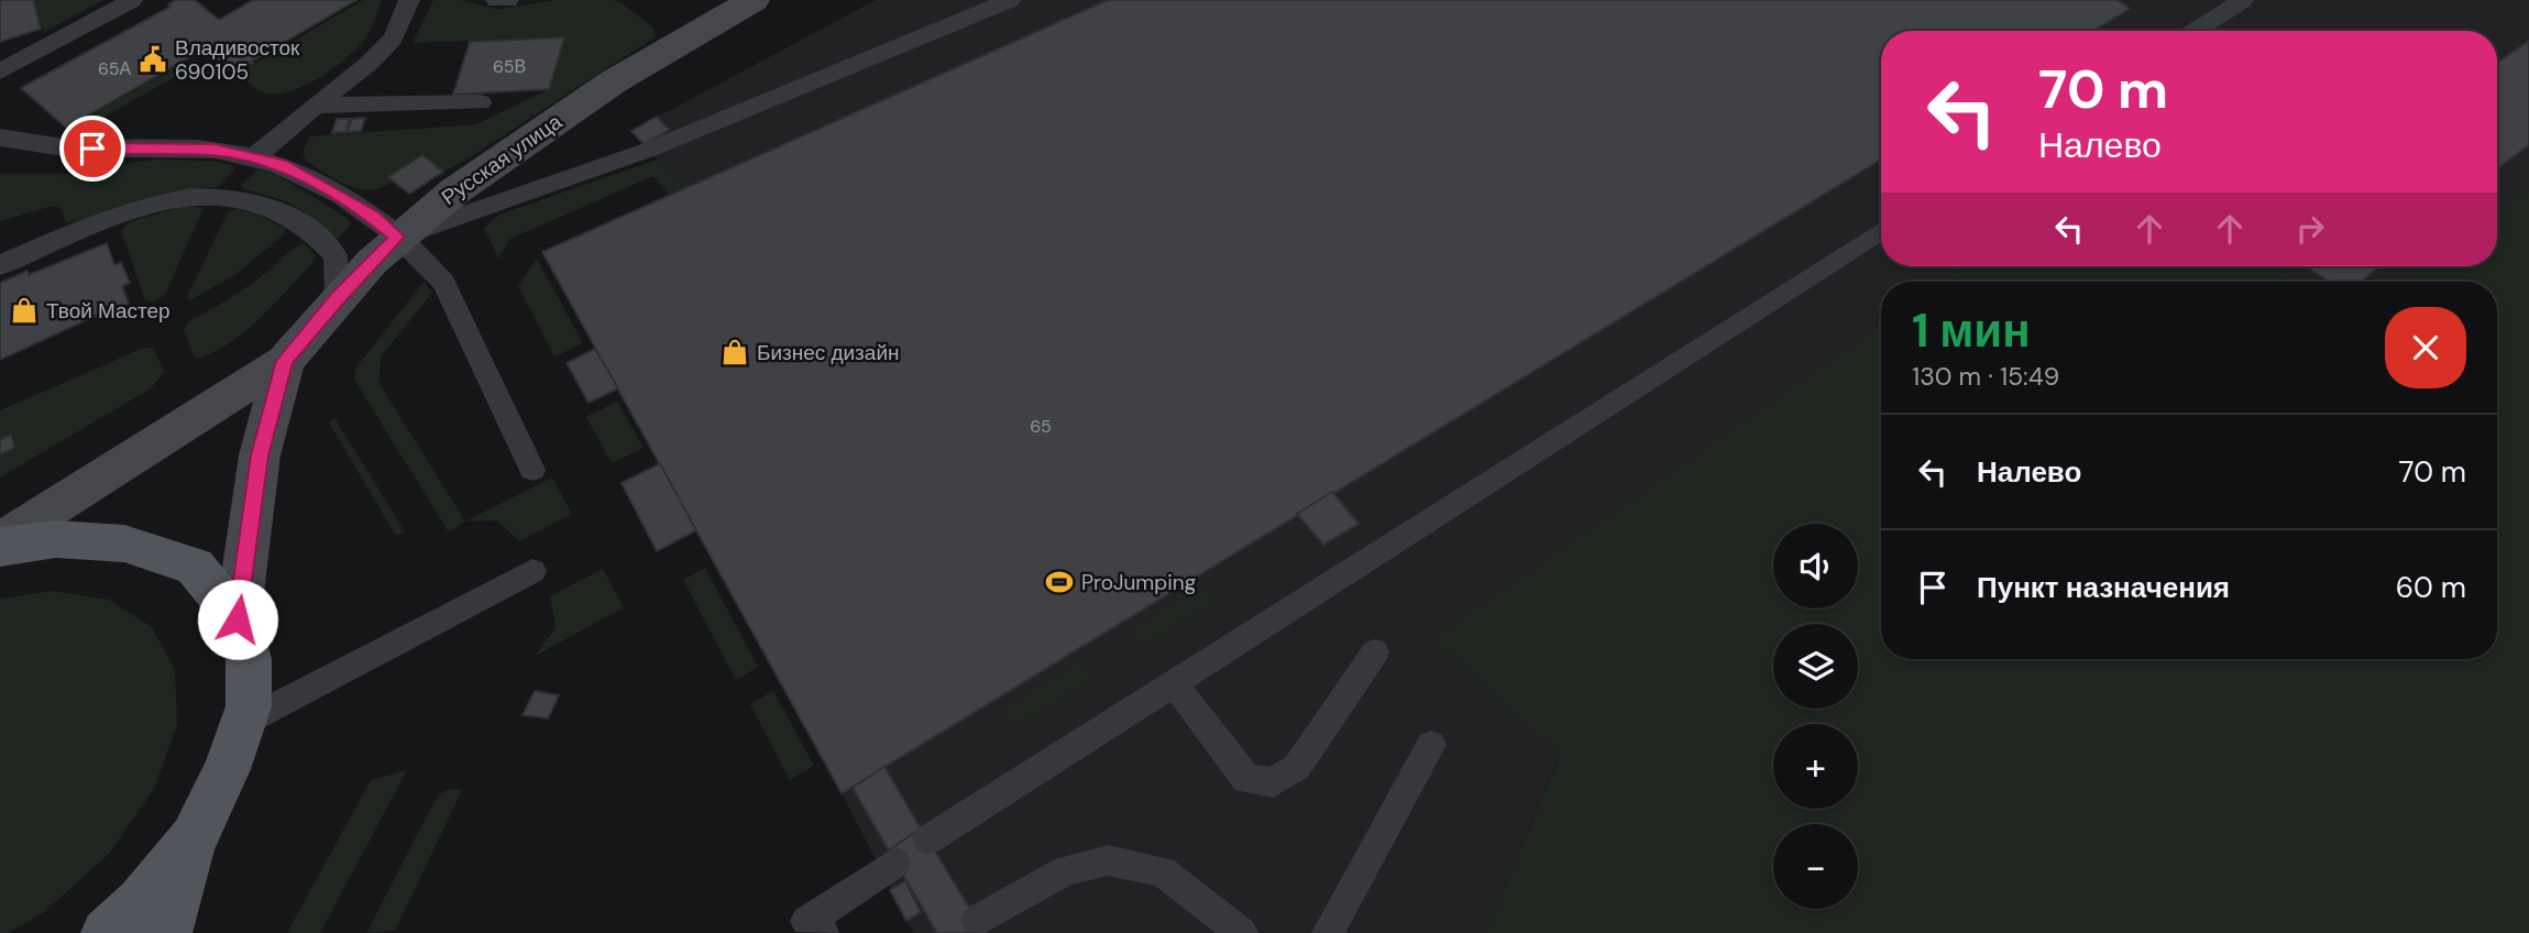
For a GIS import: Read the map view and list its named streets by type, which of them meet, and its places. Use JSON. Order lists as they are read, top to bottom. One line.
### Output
{"streets":{"main road":["Русская улица"]},"places":{"public building":["Владивосток 690105"],"shop":["Твой Мастер","Бизнес дизайн"],"sports":["ProJumping"]},"house_numbers":["65В","65А","65"],"page":{"turn":["70 m","Налево"],"heading":["1 мин","130 m · 15:49"],"list":[{"name":"Налево","value":"70 m"},{"name":"Пункт назначения","value":"60 m"}],"map_buttons":["+","−"]}}
